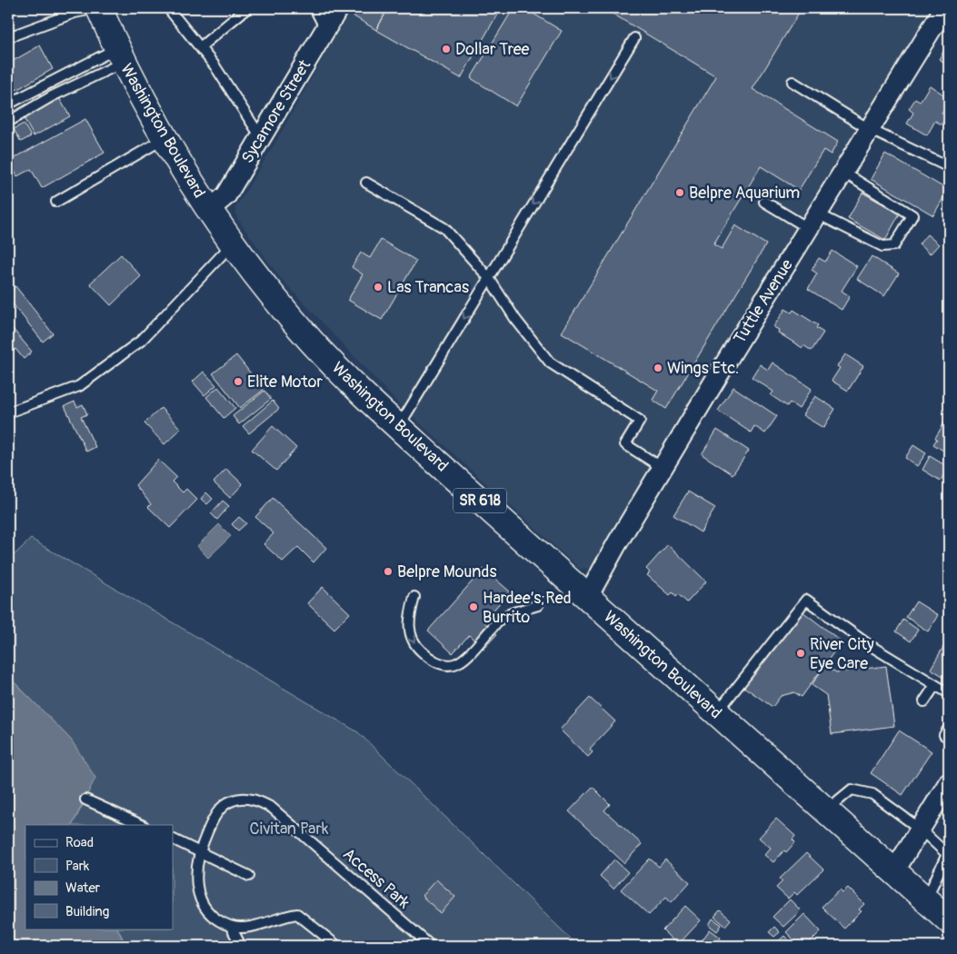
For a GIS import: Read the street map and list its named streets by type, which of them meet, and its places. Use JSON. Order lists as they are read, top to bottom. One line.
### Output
{"streets":{"main road":["Washington Boulevard","SR 618"],"street":["Sycamore Street","Tuttle Avenue"],"lane":["Access Park"]},"crossings":[["Sycamore Street","Washington Boulevard"],["Washington Boulevard","Tuttle Avenue"]],"parks":["Civitan Park"],"places":["Dollar Tree","Belpre Aquarium","Las Trancas","Wings Etc.","Elite Motor","Belpre Mounds","Hardee’s;Red Burrito","River City Eye Care"],"legend":["Road","Park","Water","Building"]}
